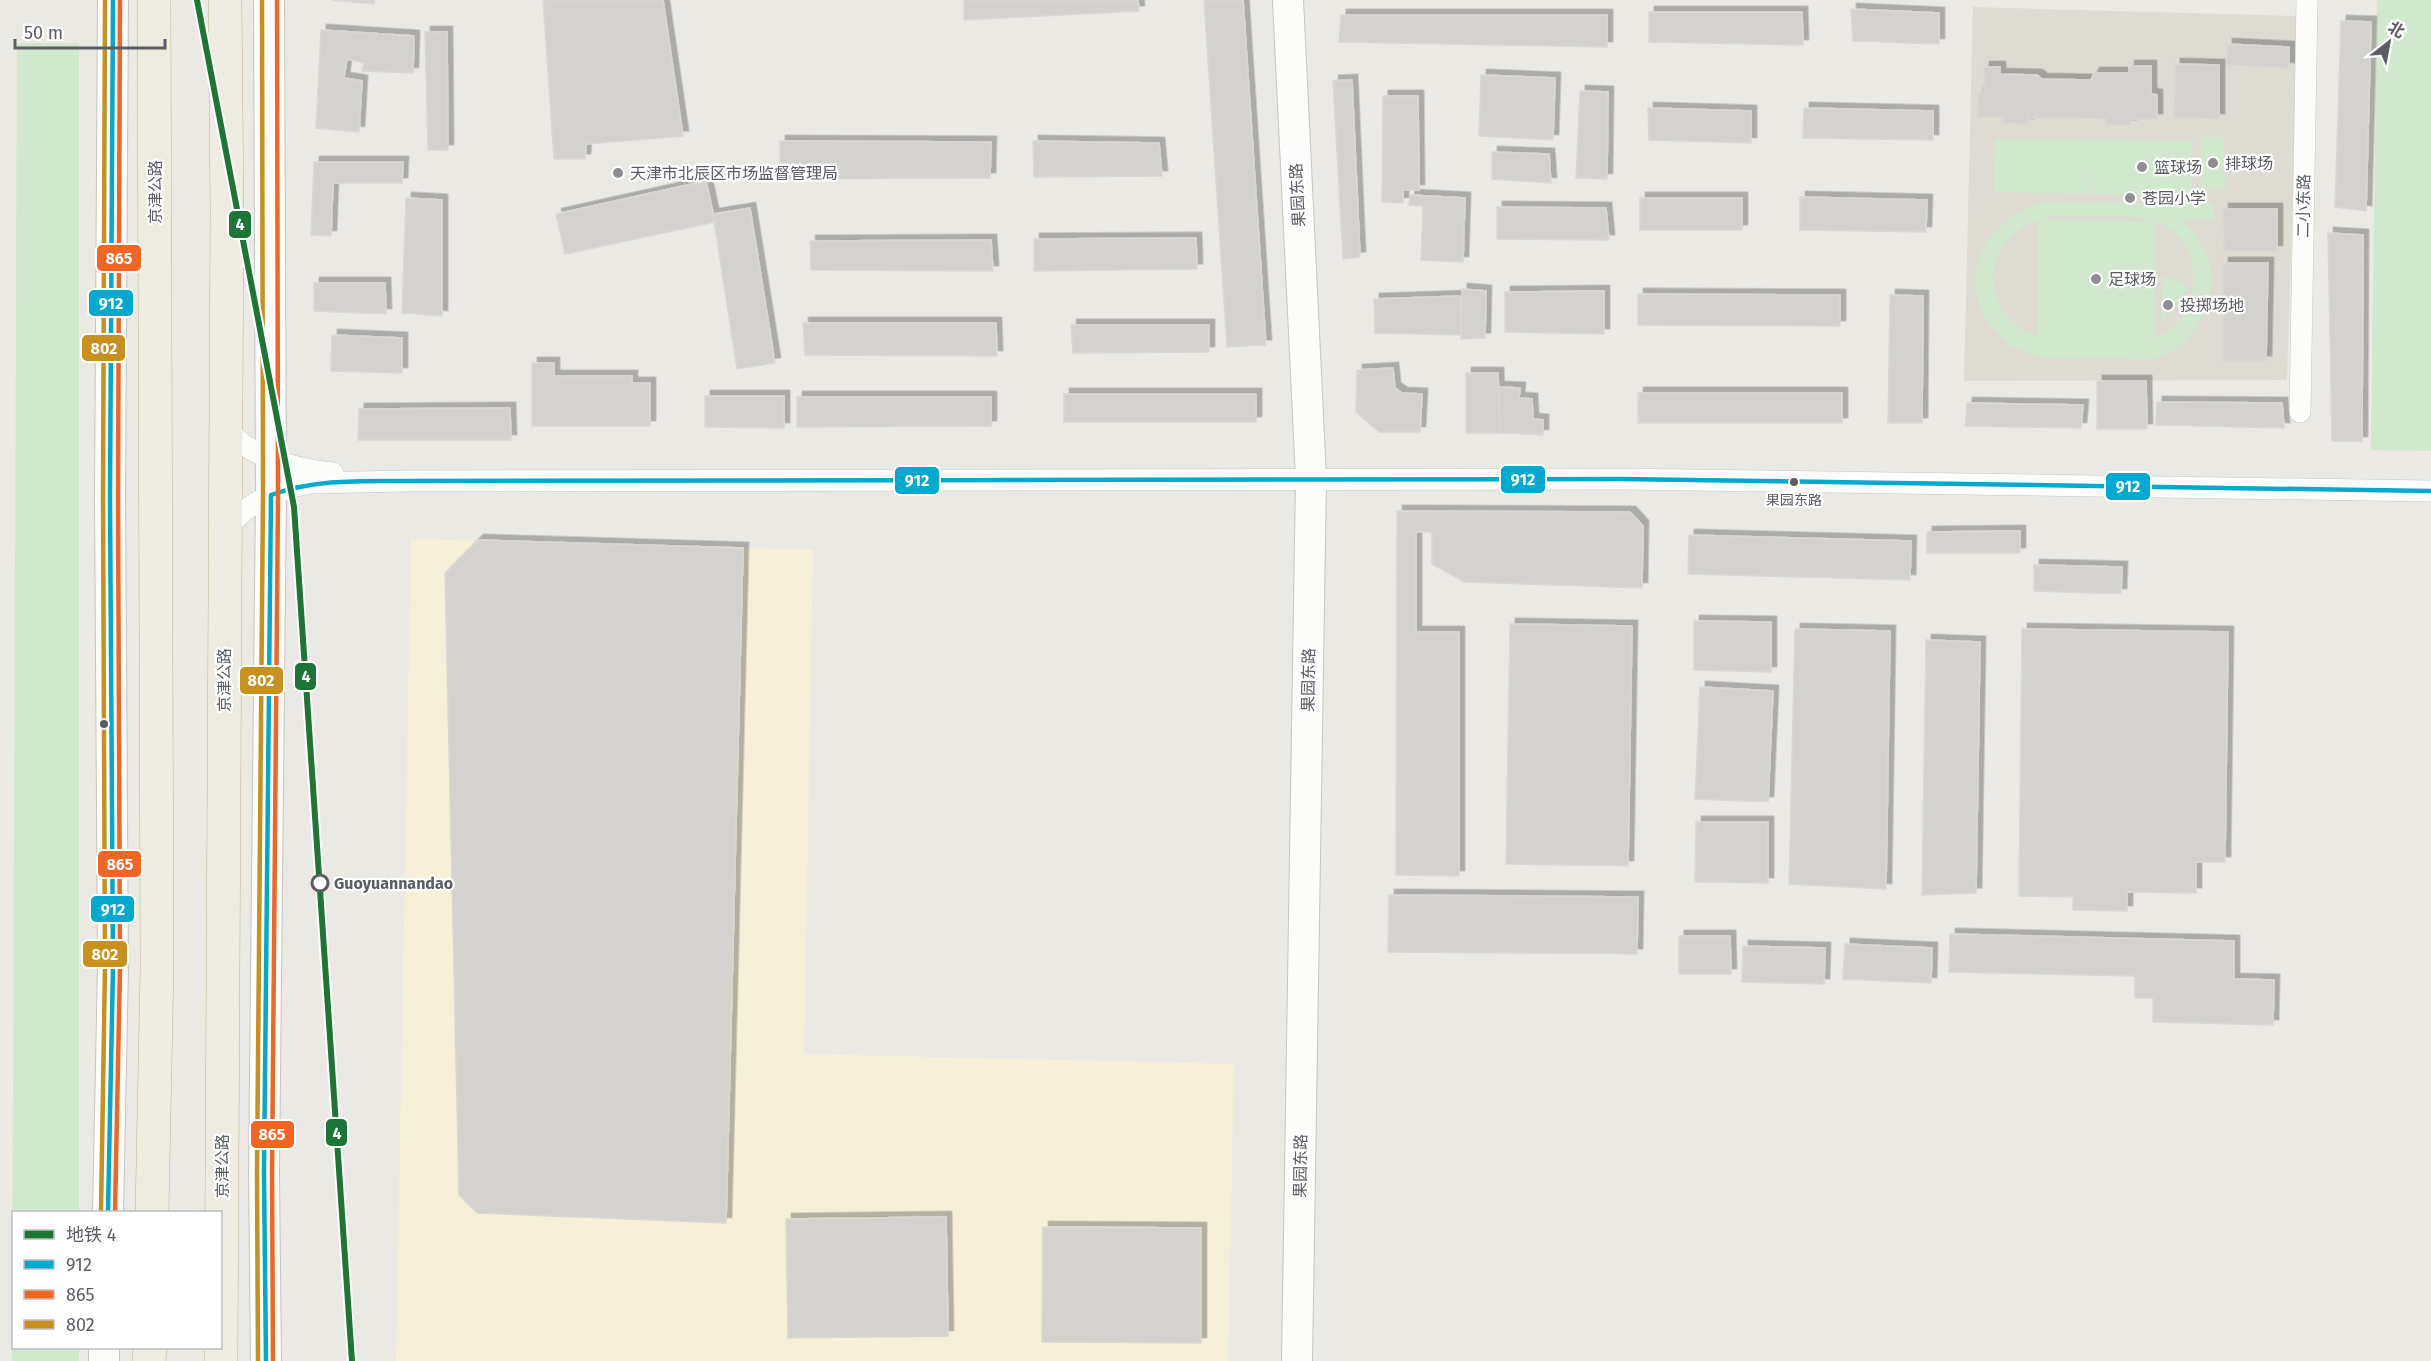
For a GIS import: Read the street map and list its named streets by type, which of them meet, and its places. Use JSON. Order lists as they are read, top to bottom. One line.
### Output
{"streets":{"highway":["京津公路"],"street":["果园东路","二小东路"]},"places":["排球场","篮球场","天津市北辰区市场监督管理局","苍园小学","足球场","投掷场地","果园东路","Guoyuannandao"],"lines":["metro line 4","transit line 912","transit line 865","transit line 802"],"legend":["地铁 4","912","865","802"],"scale_bar":"50 m","north":"top right"}
